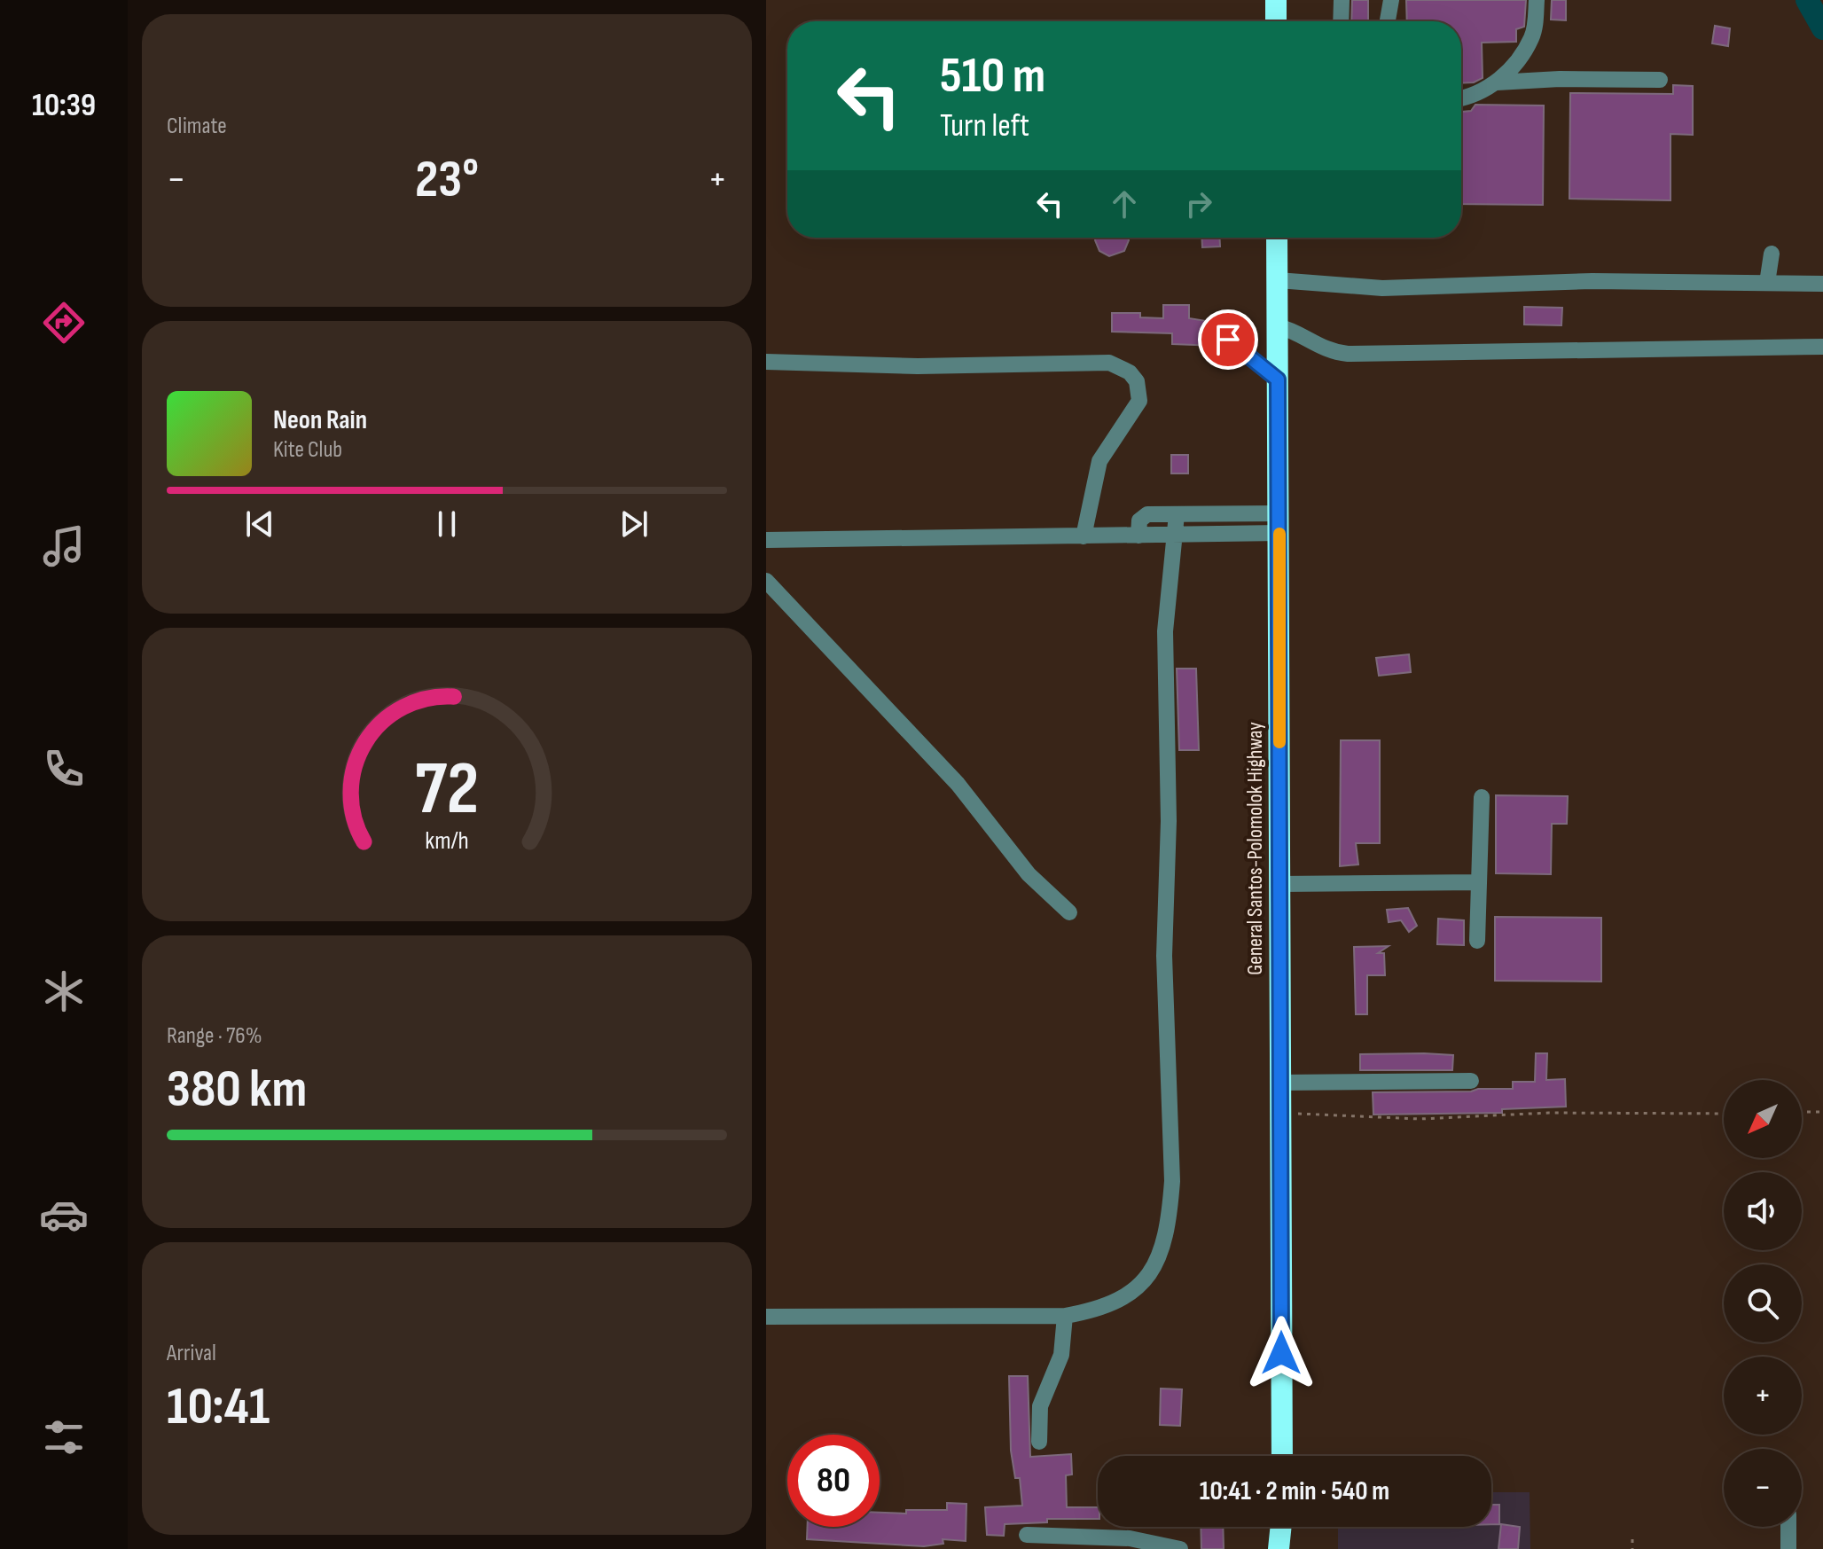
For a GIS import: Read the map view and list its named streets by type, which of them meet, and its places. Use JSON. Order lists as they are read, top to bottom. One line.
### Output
{"streets":{"highway":["General Santos-Polomolok Highway"]},"north":"bottom left","page":{"tabs":"10:39","tile":["Climate",["Range · 76%","380 km"],["Arrival","10:41"]],"turn":["510 m","Turn left"],"heat":["−","23°","+"],"song":["Neon Rain","Kite Club"],"map_buttons":["+","−"],"limit":"80","trip":"10:41 · 2 min · 540 m","gauge":["72","km/h"]}}
